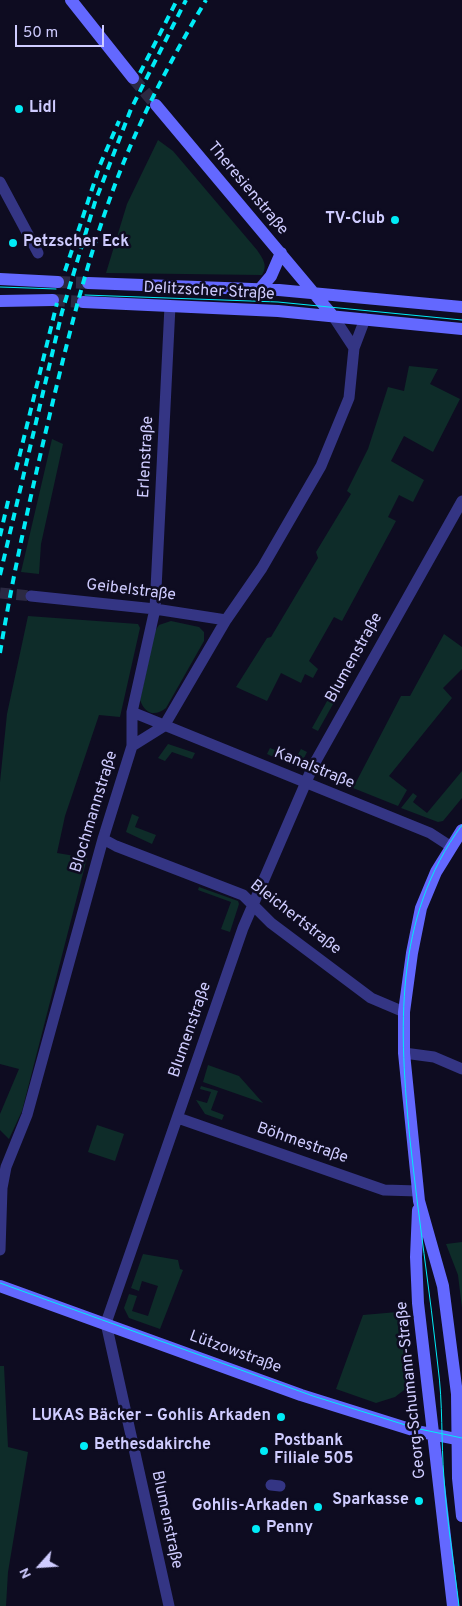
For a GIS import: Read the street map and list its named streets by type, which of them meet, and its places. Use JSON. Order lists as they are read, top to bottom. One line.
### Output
{"streets":{"main road":["Theresienstraße","Delitzscher Straße","Lützowstraße","Georg-Schumann-Straße"],"street":["Erlenstraße","Geibelstraße","Blumenstraße","Kanalstraße","Blochmannstraße","Bleichertstraße","Böhmestraße"]},"crossings":[["Theresienstraße","Delitzscher Straße"],["Delitzscher Straße","Erlenstraße"],["Delitzscher Straße","Blochmannstraße"],["Erlenstraße","Geibelstraße"],["Erlenstraße","Kanalstraße"],["Erlenstraße","Blochmannstraße"],["Geibelstraße","Blochmannstraße"],["Blumenstraße","Kanalstraße"],["Blumenstraße","Bleichertstraße"],["Blumenstraße","Böhmestraße"],["Blumenstraße","Lützowstraße"],["Kanalstraße","Blochmannstraße"],["Kanalstraße","Georg-Schumann-Straße"],["Blochmannstraße","Bleichertstraße"],["Bleichertstraße","Georg-Schumann-Straße"],["Böhmestraße","Georg-Schumann-Straße"],["Lützowstraße","Georg-Schumann-Straße"]],"places":["Lidl","TV-Club","Petzscher Eck","LUKAS Bäcker – Gohlis Arkaden","Bethesdakirche","Postbank Filiale 505","Sparkasse","Gohlis-Arkaden","Penny"],"scale_bar":"50 m","north":"bottom left"}
